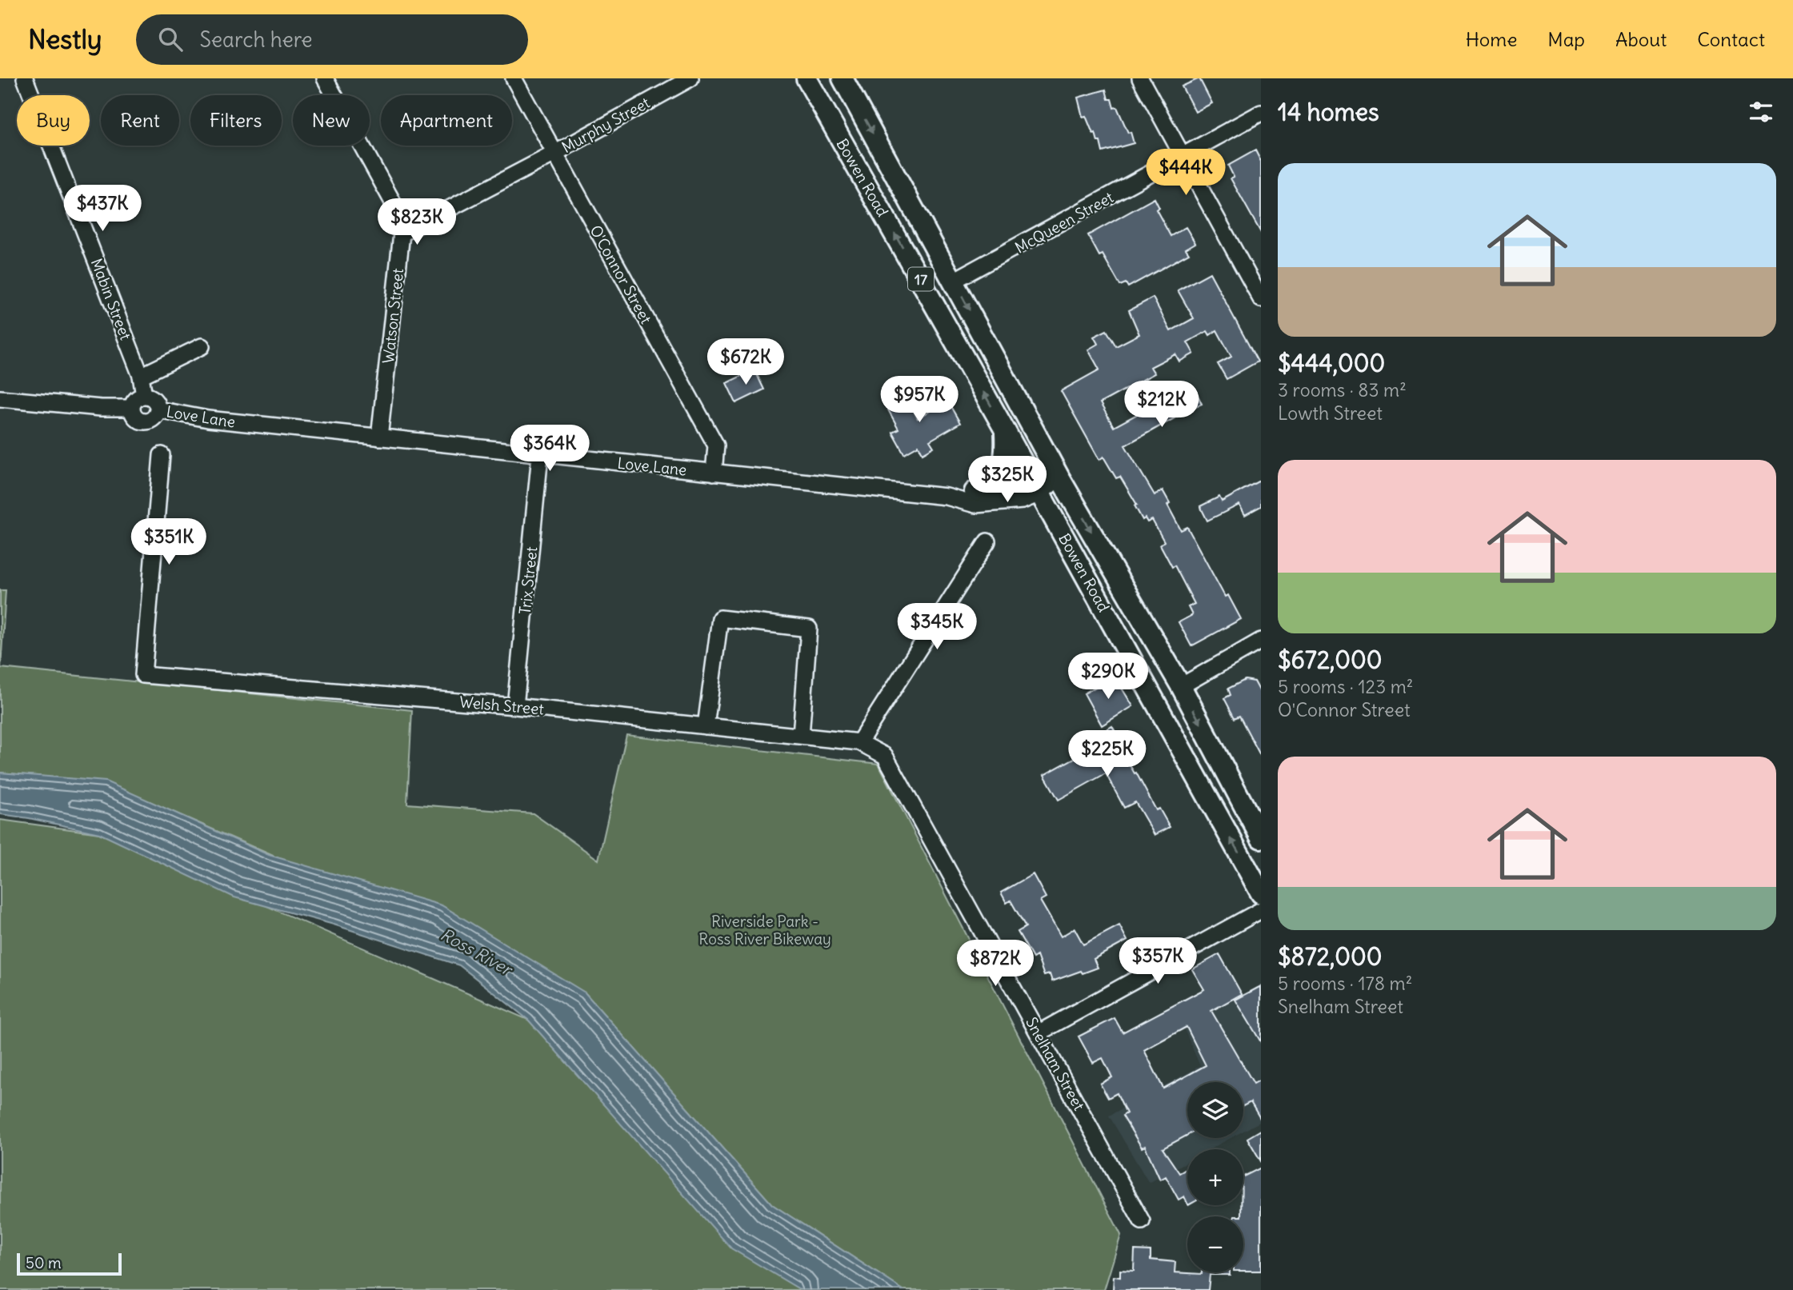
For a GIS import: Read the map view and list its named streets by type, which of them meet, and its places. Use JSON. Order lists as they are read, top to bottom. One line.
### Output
{"streets":{"main road":["Bowen Road","17"],"street":["Murphy Street","McQueen Street","O'Connor Street","Mabin Street","Watson Street","Love Lane","Trix Street","Welsh Street","Snelham Street"]},"crossings":[["Murphy Street","O'Connor Street"],["Murphy Street","Watson Street"],["Bowen Road","McQueen Street"],["Bowen Road","Love Lane"],["O'Connor Street","Love Lane"],["Mabin Street","Love Lane"],["Watson Street","Love Lane"],["Love Lane","Trix Street"],["Trix Street","Welsh Street"],["Welsh Street","Snelham Street"]],"water":["Ross River"],"parks":["Riverside Park - Ross River Bikeway"],"scale_bar":"50 m","page":{"header":"Nestly","search":"Search here","nav":["Home","Map","About","Contact"],"heading":"14 homes","chip":["Buy","Rent","Filters","New","Apartment"],"list":[{"name":"$444,000","note":"3 rooms · 83 m² · Lowth Street"},{"name":"$672,000","note":"5 rooms · 123 m² · O'Connor Street"},{"name":"$872,000","note":"5 rooms · 178 m² · Snelham Street"}],"price":["$444K","$437K","$823K","$672K","$957K","$212K","$364K","$325K","$351K","$345K","$290K","$225K","$357K","$872K"],"map_buttons":["+","−"],"scale":"50 m"}}
